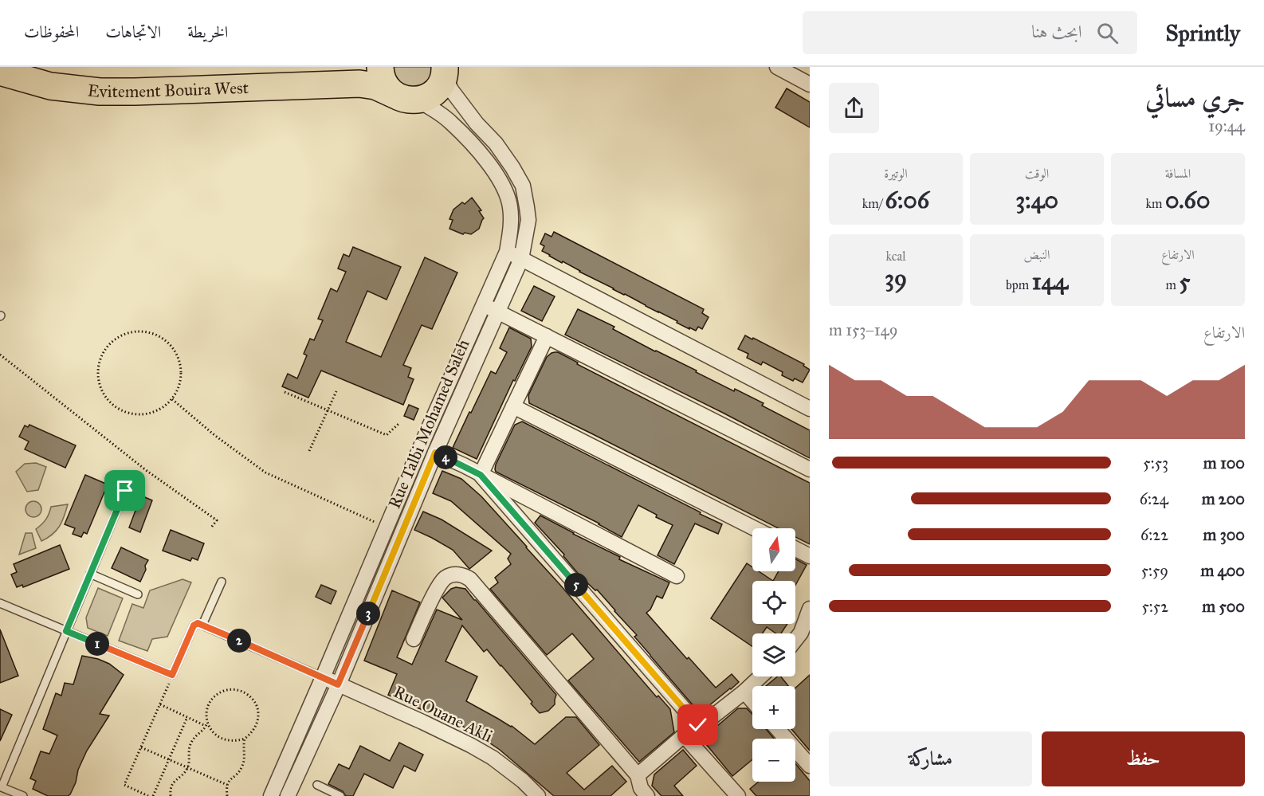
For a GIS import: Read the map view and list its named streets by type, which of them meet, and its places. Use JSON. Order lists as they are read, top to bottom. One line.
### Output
{"streets":{"highway":["Evitement Bouira West"],"street":["Rue Talbi Mohamed Saleh","Rue Ouane Akli"]},"crossings":[["Evitement Bouira West","Rue Talbi Mohamed Saleh"],["Rue Talbi Mohamed Saleh","Rue Ouane Akli"]],"north":"top","page":{"header":"Sprintly","search":"ابحث هنا","nav":["الخريطة","الاتجاهات","المحفوظات"],"heading":["جري مسائي","19:44"],"stats":[["المسافة","0.60 km"],["الوقت","3:40"],["الوتيرة","6:06 /km"],["الارتفاع","5 m"],["النبض","144 bpm"],["kcal","39"]],"chart":["الارتفاع","149–153 m"],"list":[{"name":"100 m","note":"5:53"},{"name":"200 m","note":"6:24"},{"name":"300 m","note":"6:22"},{"name":"400 m","note":"5:59"},{"name":"500 m","note":"5:52"}],"pins":["4","5","3","2","1"],"map_buttons":["+","−"],"buttons":["حفظ","مشاركة"]}}
